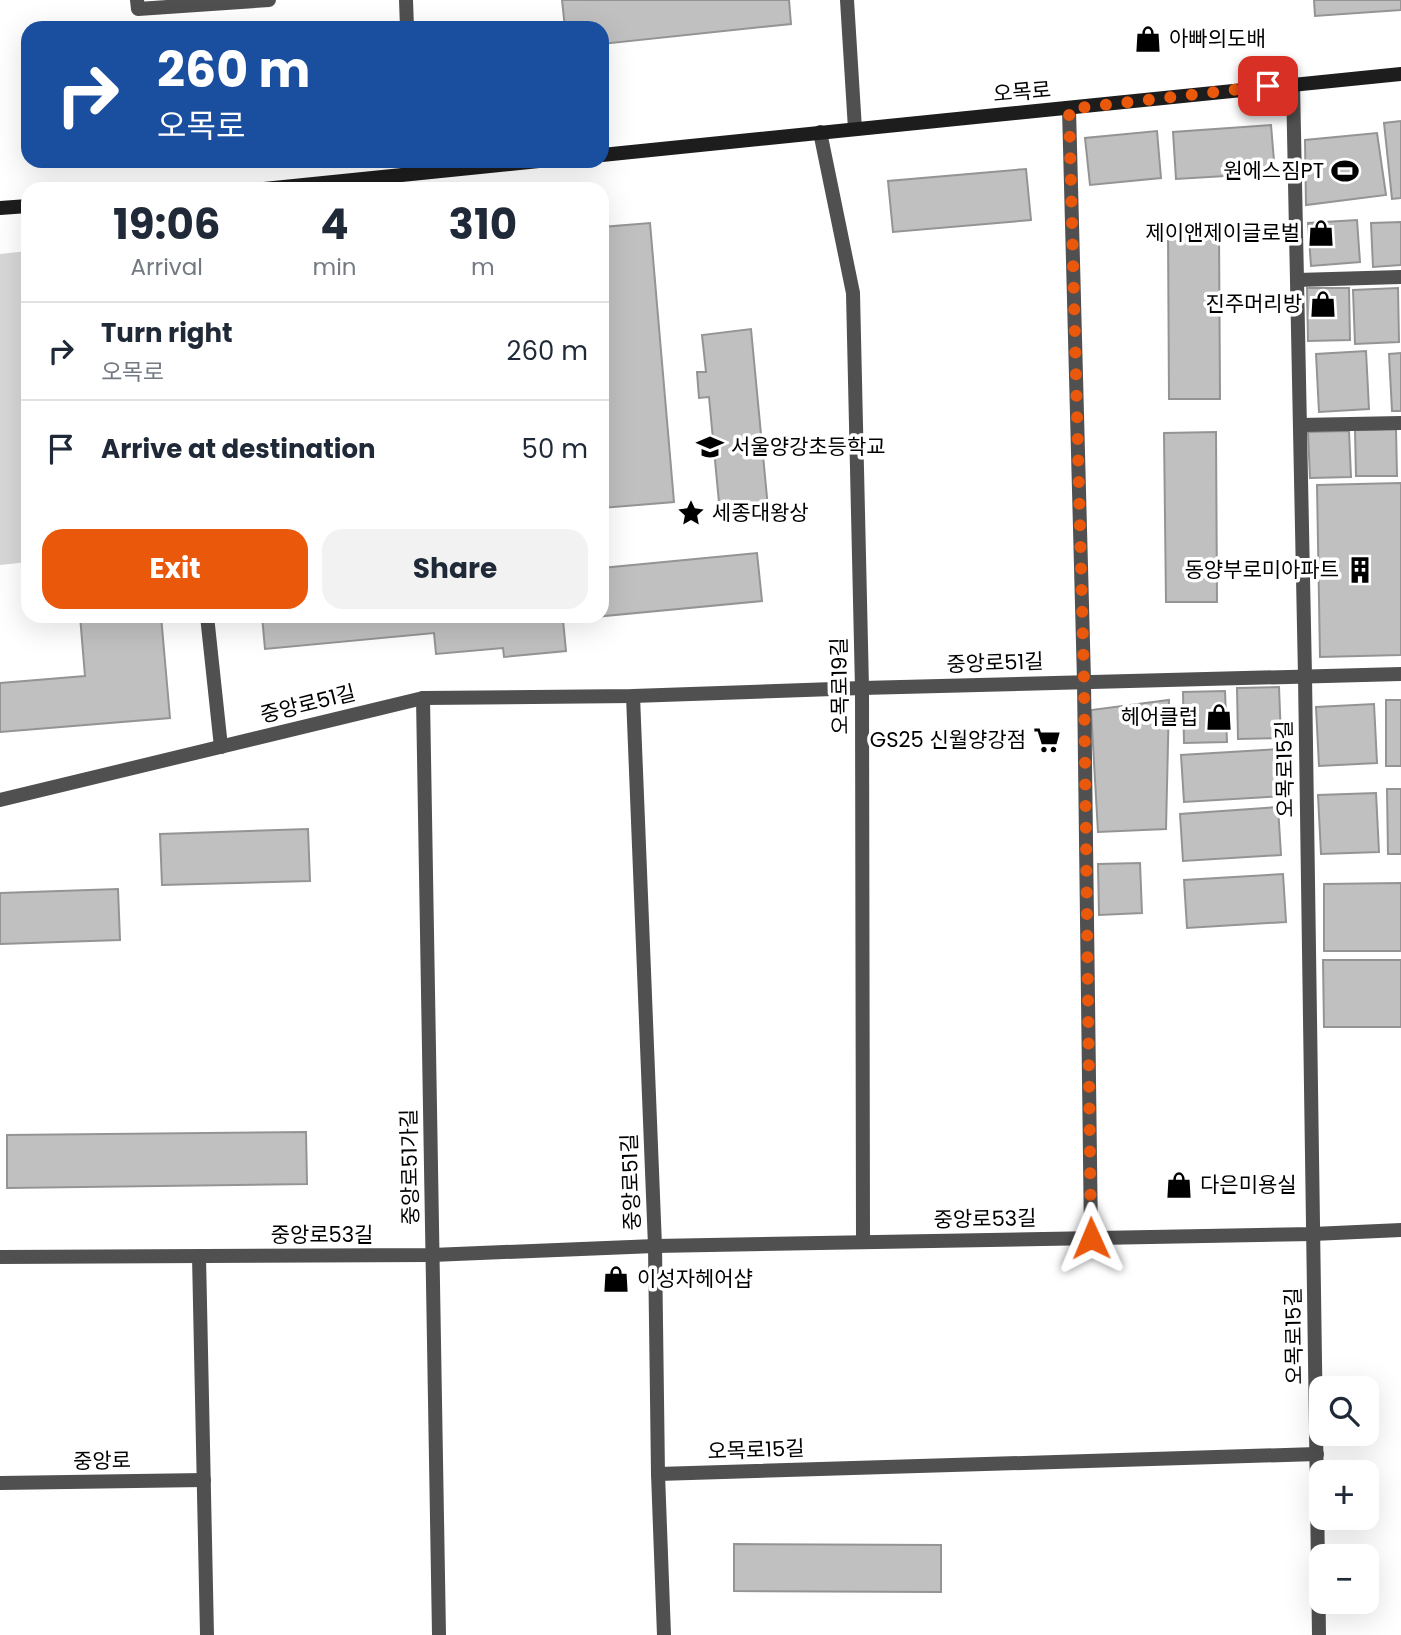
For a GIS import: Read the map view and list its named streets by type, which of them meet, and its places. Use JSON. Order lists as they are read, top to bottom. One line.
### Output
{"streets":{"main road":["오목로"],"street":["중앙로51길","오목로19길","오목로15길","중앙로51가길","중앙로53길","중앙로"]},"crossings":[["오목로","오목로19길"],["오목로","오목로15길"],["중앙로51길","오목로19길"],["중앙로51길","오목로15길"],["중앙로51길","중앙로51가길"],["중앙로51길","중앙로53길"],["오목로19길","중앙로53길"],["오목로15길","중앙로53길"],["중앙로51가길","중앙로53길"]],"places":{"shop":["아빠의도배","제이앤제이글로벌","진주머리방","헤어클럽","다은미용실","이성자헤어샵"],"sports":["원에스짐PT"],"school or university":["서울양강초등학교"],"place":["세종대왕상"],"building":["동양부로미아파트"],"supermarket":["GS25 신월양강점"]},"page":{"turn":["260 m","오목로"],"eta":["19:06","Arrival","4","min","310","m"],"list":[{"name":"Turn right","note":"오목로","value":"260 m"},{"name":"Arrive at destination","value":"50 m"}],"buttons":["Exit","Share"],"map_buttons":["+","−"]}}
